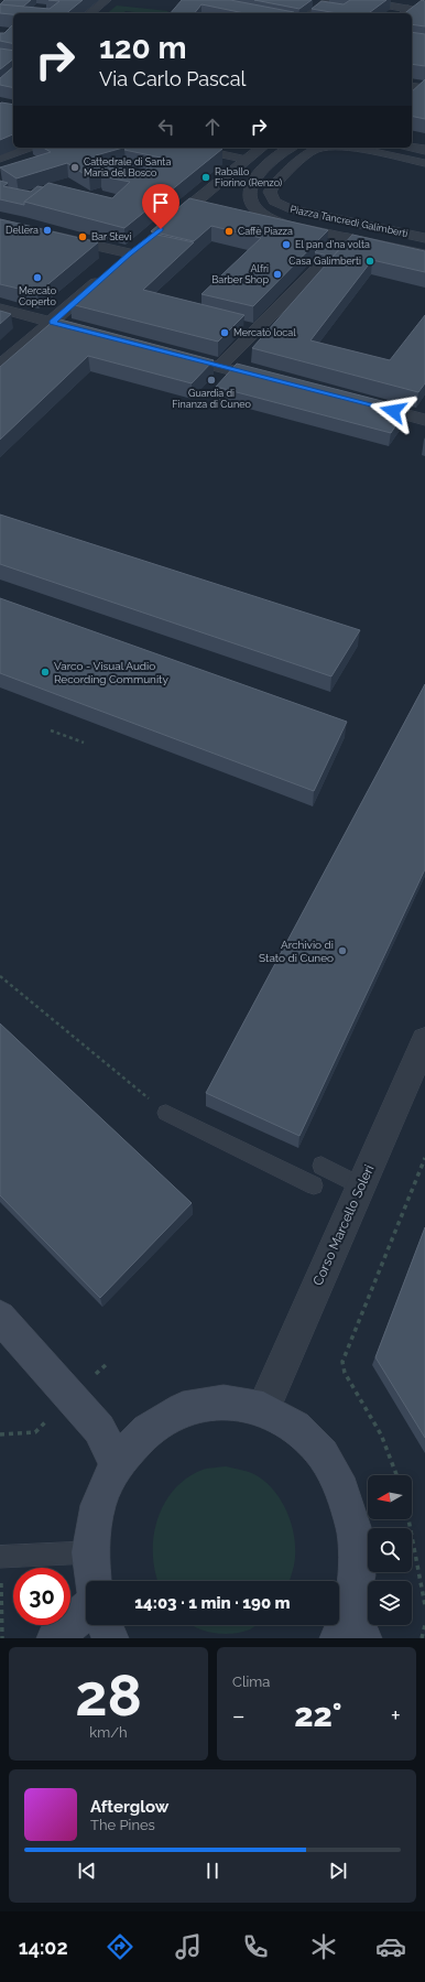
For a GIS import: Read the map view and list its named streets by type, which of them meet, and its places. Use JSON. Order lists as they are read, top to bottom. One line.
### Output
{"streets":{"street":["Piazza Tancredi Galimberti","Corso Marcello Soleri"]},"places":["Cattedrale di Santa Maria del Bosco","Raballo Fiorino (Renzo)","Dellera","Caffè Piazza","Bar Stevi","El pan d'na volta","Casa Galimberti","Alfri Barber Shop","Mercato Coperto","Mercatò local","Guardia di Finanza di Cuneo","Varco - Visual Audio Recording Community","Archivio di Stato di Cuneo"],"north":"left","page":{"turn":["120 m","Via Carlo Pascal"],"limit":"30","trip":"14:03 · 1 min · 190 m","tile":[["28","km/h"],"Clima"],"heat":["−","22°","+"],"song":["Afterglow","The Pines"],"tabs":"14:02"}}
